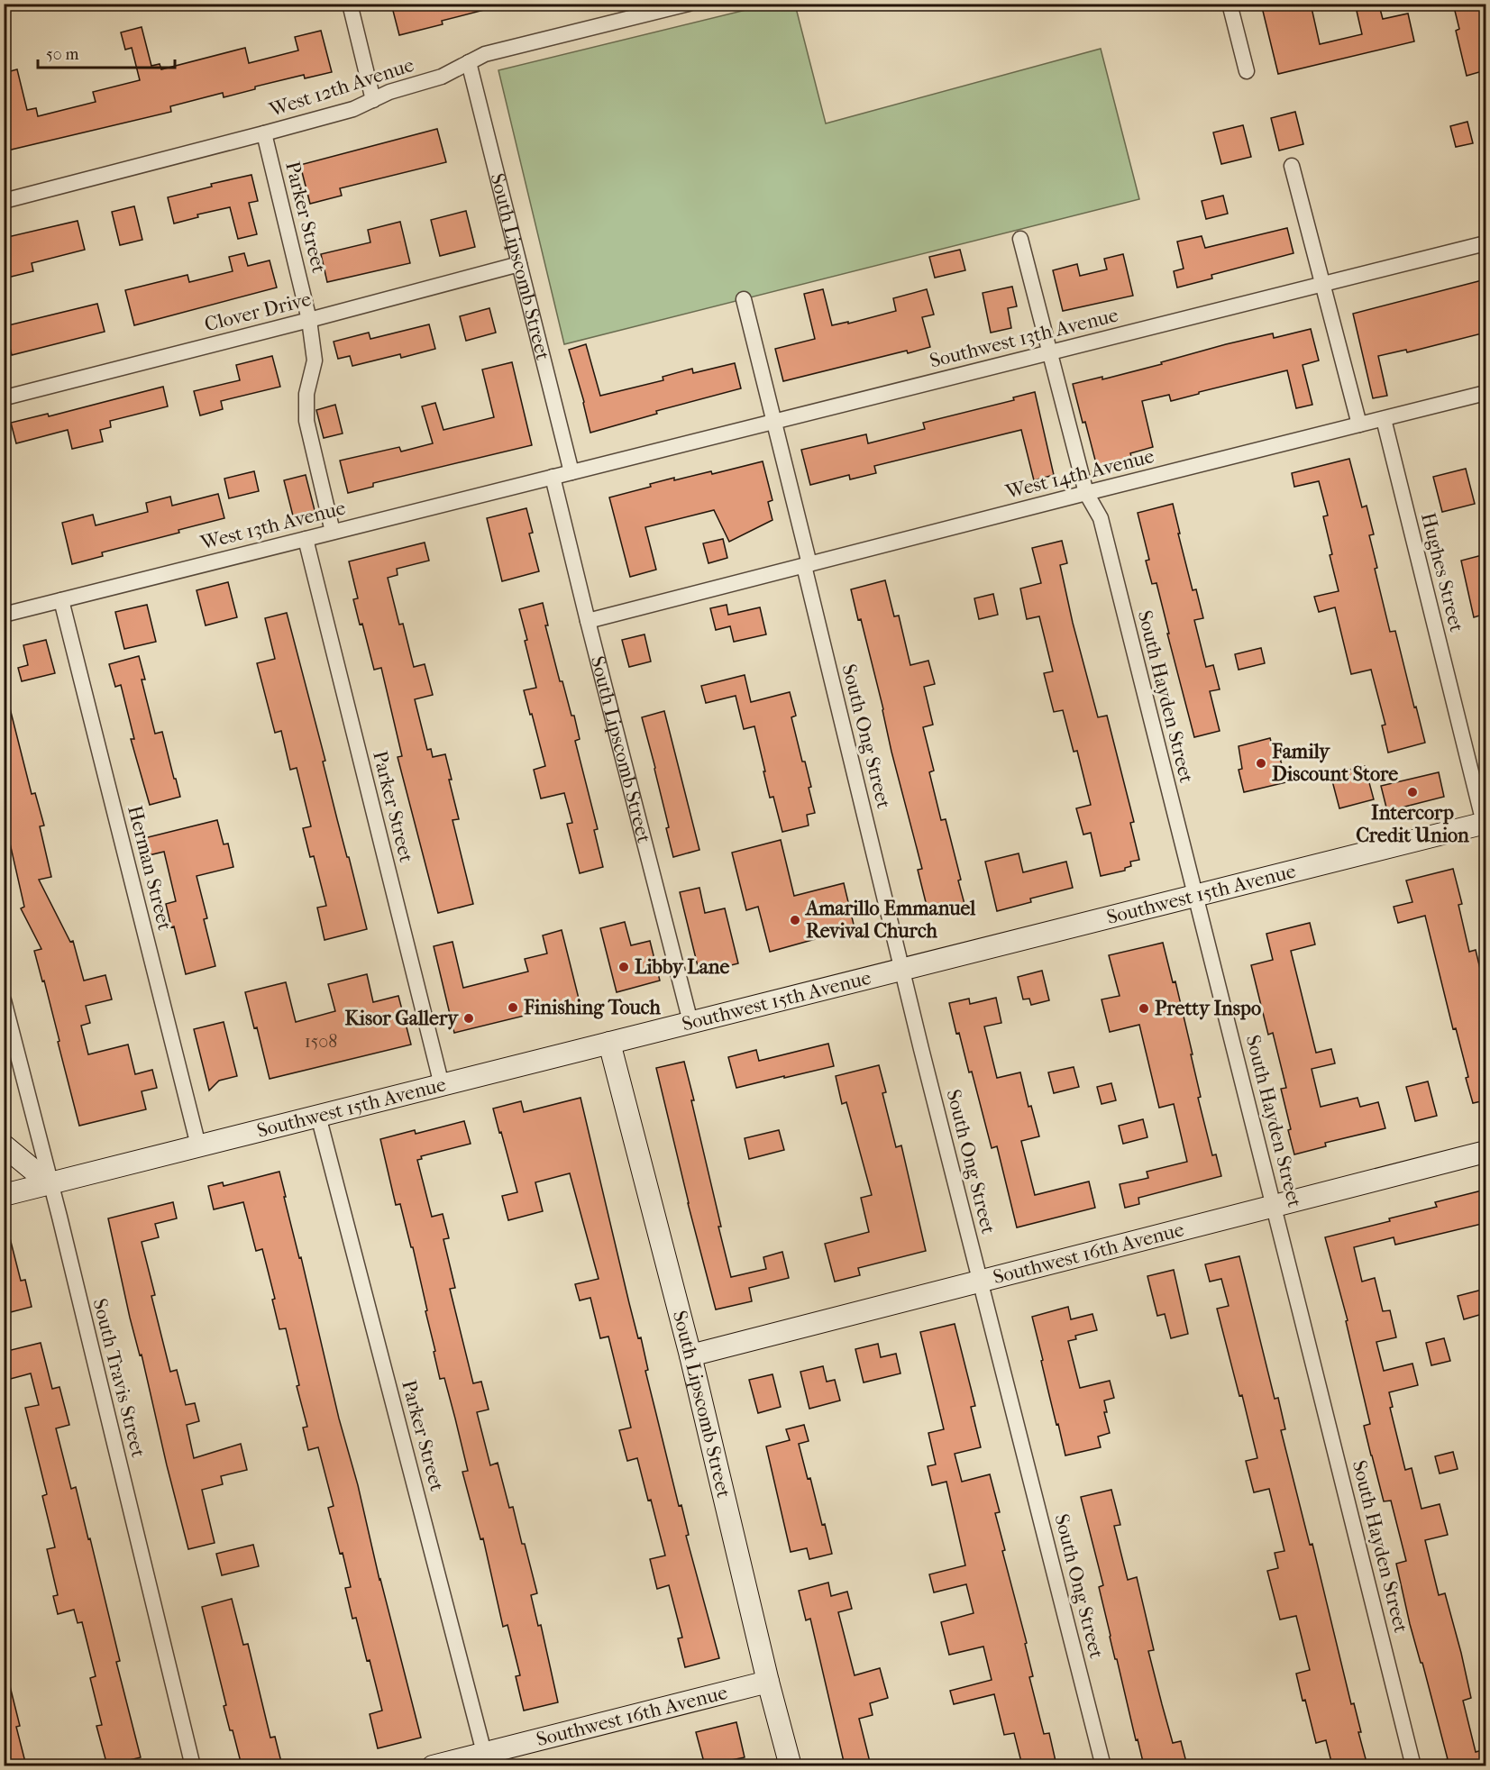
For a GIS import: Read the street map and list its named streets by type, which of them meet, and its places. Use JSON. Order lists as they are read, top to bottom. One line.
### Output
{"streets":{"street":["West 12th Avenue","Parker Street","South Lipscomb Street","Clover Drive","Southwest 13th Avenue","West 14th Avenue","West 13th Avenue","Hughes Street","South Hayden Street","South Ong Street","Herman Street","Southwest 15th Avenue","Southwest 16th Avenue","South Travis Street"]},"crossings":[["West 12th Avenue","Parker Street"],["West 12th Avenue","South Lipscomb Street"],["Parker Street","Clover Drive"],["Parker Street","West 13th Avenue"],["Parker Street","Southwest 15th Avenue"],["Parker Street","Southwest 16th Avenue"],["South Lipscomb Street","Clover Drive"],["South Lipscomb Street","Southwest 13th Avenue"],["South Lipscomb Street","West 14th Avenue"],["South Lipscomb Street","West 13th Avenue"],["South Lipscomb Street","Southwest 15th Avenue"],["South Lipscomb Street","Southwest 16th Avenue"],["Southwest 13th Avenue","West 13th Avenue"],["Southwest 13th Avenue","South Hayden Street"],["Southwest 13th Avenue","South Ong Street"],["West 14th Avenue","Hughes Street"],["West 14th Avenue","South Hayden Street"],["West 14th Avenue","South Ong Street"],["West 13th Avenue","Herman Street"],["Hughes Street","Southwest 15th Avenue"],["South Hayden Street","Southwest 15th Avenue"],["South Hayden Street","Southwest 16th Avenue"],["South Ong Street","Southwest 15th Avenue"],["South Ong Street","Southwest 16th Avenue"],["Herman Street","Southwest 15th Avenue"],["Southwest 15th Avenue","South Travis Street"]],"places":["Family Discount Store","Intercorp Credit Union","Amarillo Emmanuel Revival Church","Libby Lane","Finishing Touch","Pretty Inspo","Kisor Gallery"],"house_numbers":["1508"],"scale_bar":"50 m"}
